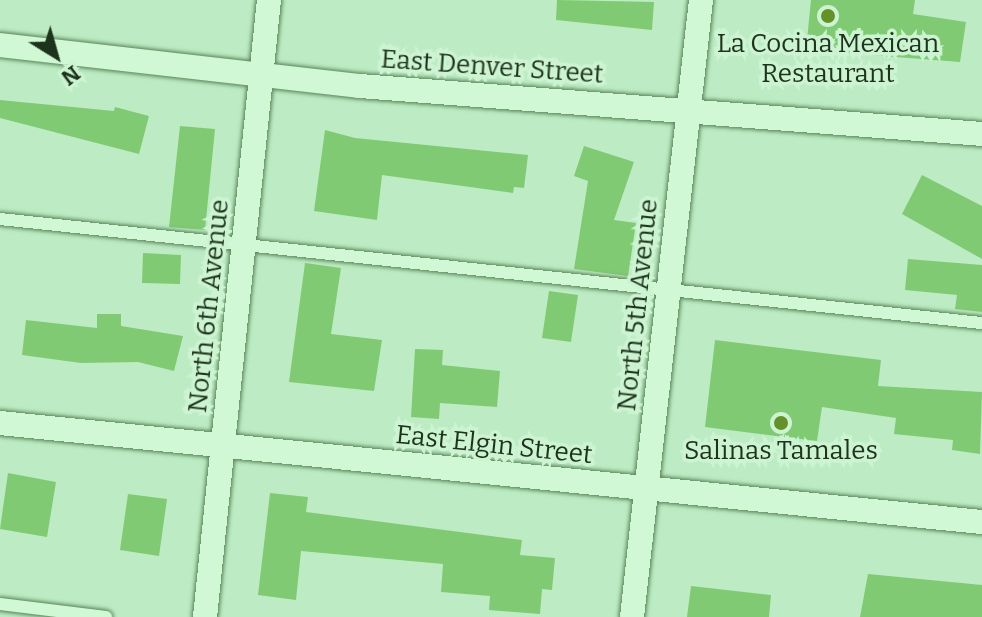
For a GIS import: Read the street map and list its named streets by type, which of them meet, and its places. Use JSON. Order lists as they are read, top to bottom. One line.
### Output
{"streets":{"street":["East Denver Street","North 5th Avenue","North 6th Avenue","East Elgin Street"]},"crossings":[["East Denver Street","North 5th Avenue"],["East Denver Street","North 6th Avenue"],["North 5th Avenue","East Elgin Street"],["North 6th Avenue","East Elgin Street"]],"places":["La Cocina Mexican Restaurant","Salinas Tamales"],"north":"bottom right"}
